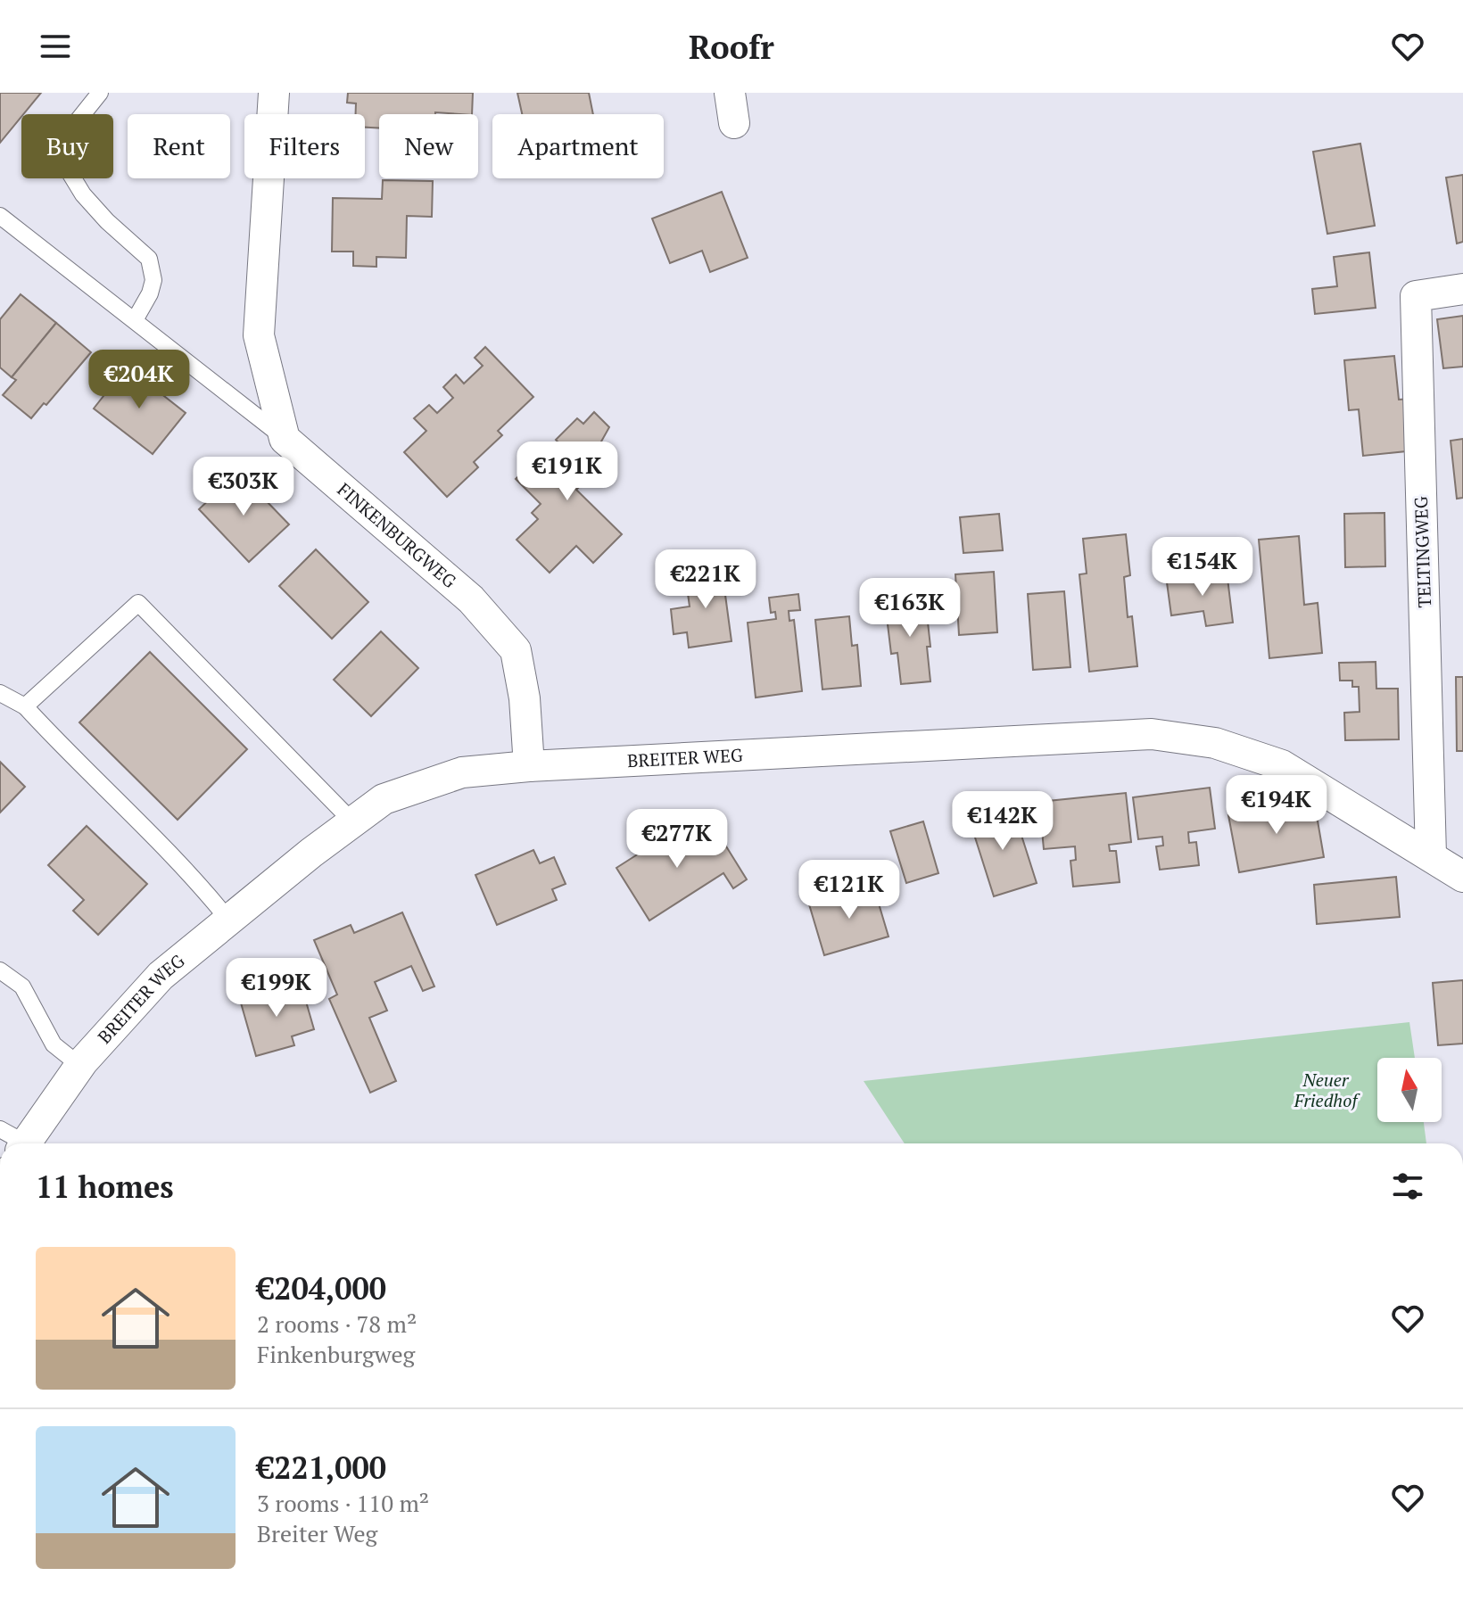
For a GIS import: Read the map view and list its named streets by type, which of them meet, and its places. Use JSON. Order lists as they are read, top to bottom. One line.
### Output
{"streets":{"street":["FINKENBURGWEG","TELTINGWEG","BREITER WEG"]},"crossings":[["FINKENBURGWEG","BREITER WEG"],["TELTINGWEG","BREITER WEG"]],"parks":["Neuer Friedhof"],"north":"top","page":{"header":"Roofr","chip":["Buy","Rent","Filters","New","Apartment"],"price":["€204K","€191K","€303K","€154K","€221K","€163K","€194K","€142K","€277K","€121K","€199K"],"heading":"11 homes","list":[{"name":"€204,000","note":"2 rooms · 78 m² · Finkenburgweg"},{"name":"€221,000","note":"3 rooms · 110 m² · Breiter Weg"}]}}
